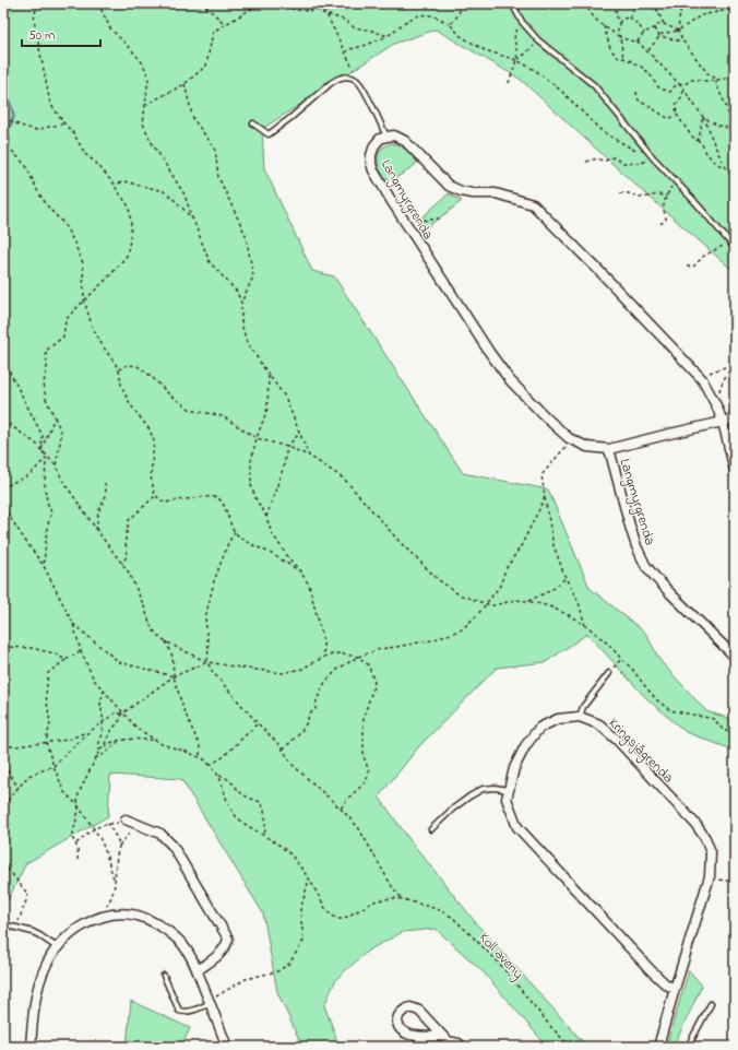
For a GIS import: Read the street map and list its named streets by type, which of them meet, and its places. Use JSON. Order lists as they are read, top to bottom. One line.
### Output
{"streets":{"street":["Langmyrgrenda","Kringsjågrenda"],"path":["Koll aveny"]},"scale_bar":"50 m"}
